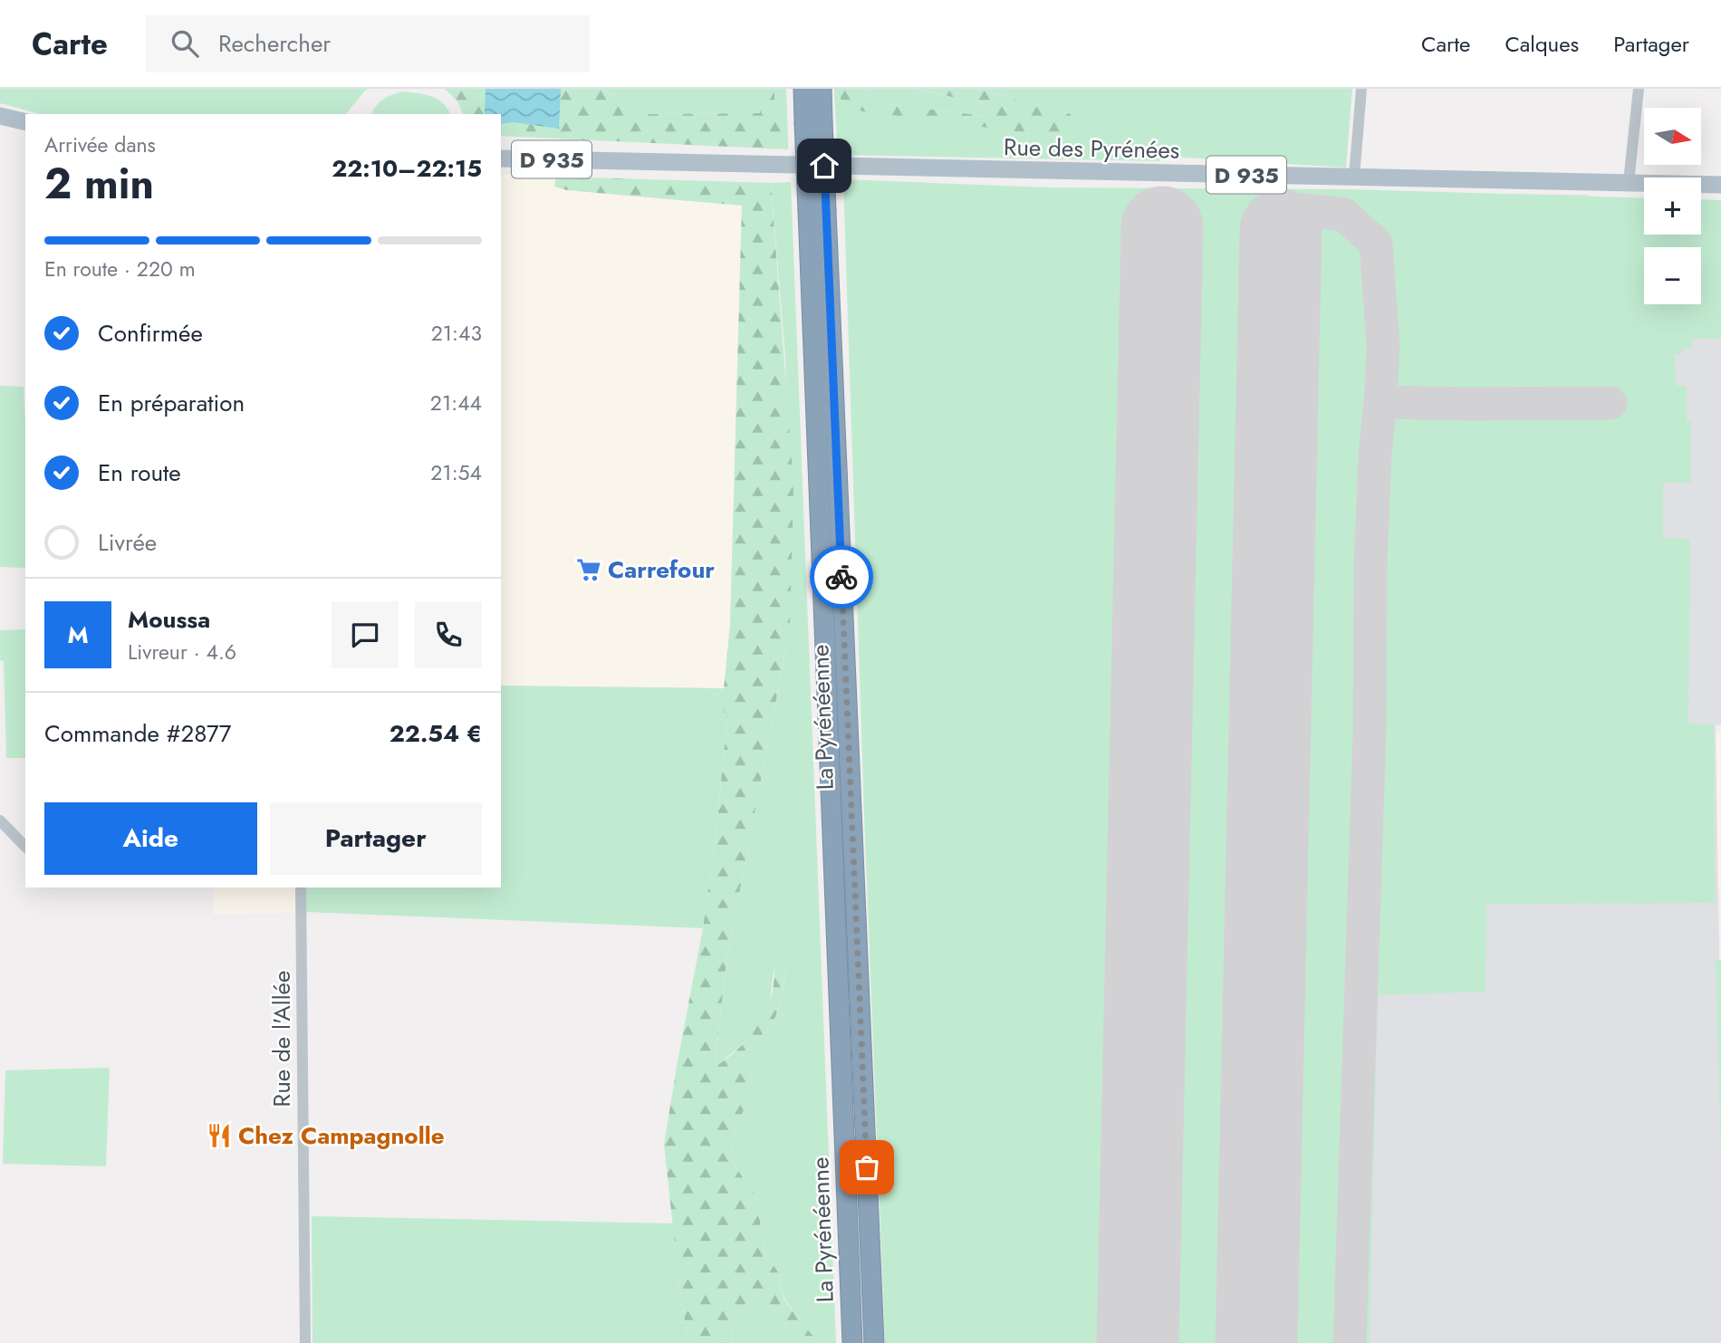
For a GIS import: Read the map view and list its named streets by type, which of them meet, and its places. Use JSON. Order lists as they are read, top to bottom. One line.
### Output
{"streets":{"highway":["La Pyrénéenne"],"main road":["Rue des Pyrénées","D 935"],"street":["Rue de l'Allée"]},"places":{"supermarket":["Carrefour"],"restaurant":["Chez Campagnolle"]},"north":"right","page":{"header":"Carte","search":"Rechercher","nav":["Carte","Calques","Partager"],"map_buttons":["+","−"],"heading":["2 min","Arrivée dans","22:10–22:15"],"panel":["Moussa","Livreur · 4.6","Commande #2877","22.54 €"],"bar":"En route · 220 m","list":[["Confirmée","21:43"],["En préparation","21:44"],["En route","21:54"],"Livrée"],"round":"M","buttons":["Aide","Partager"]}}
